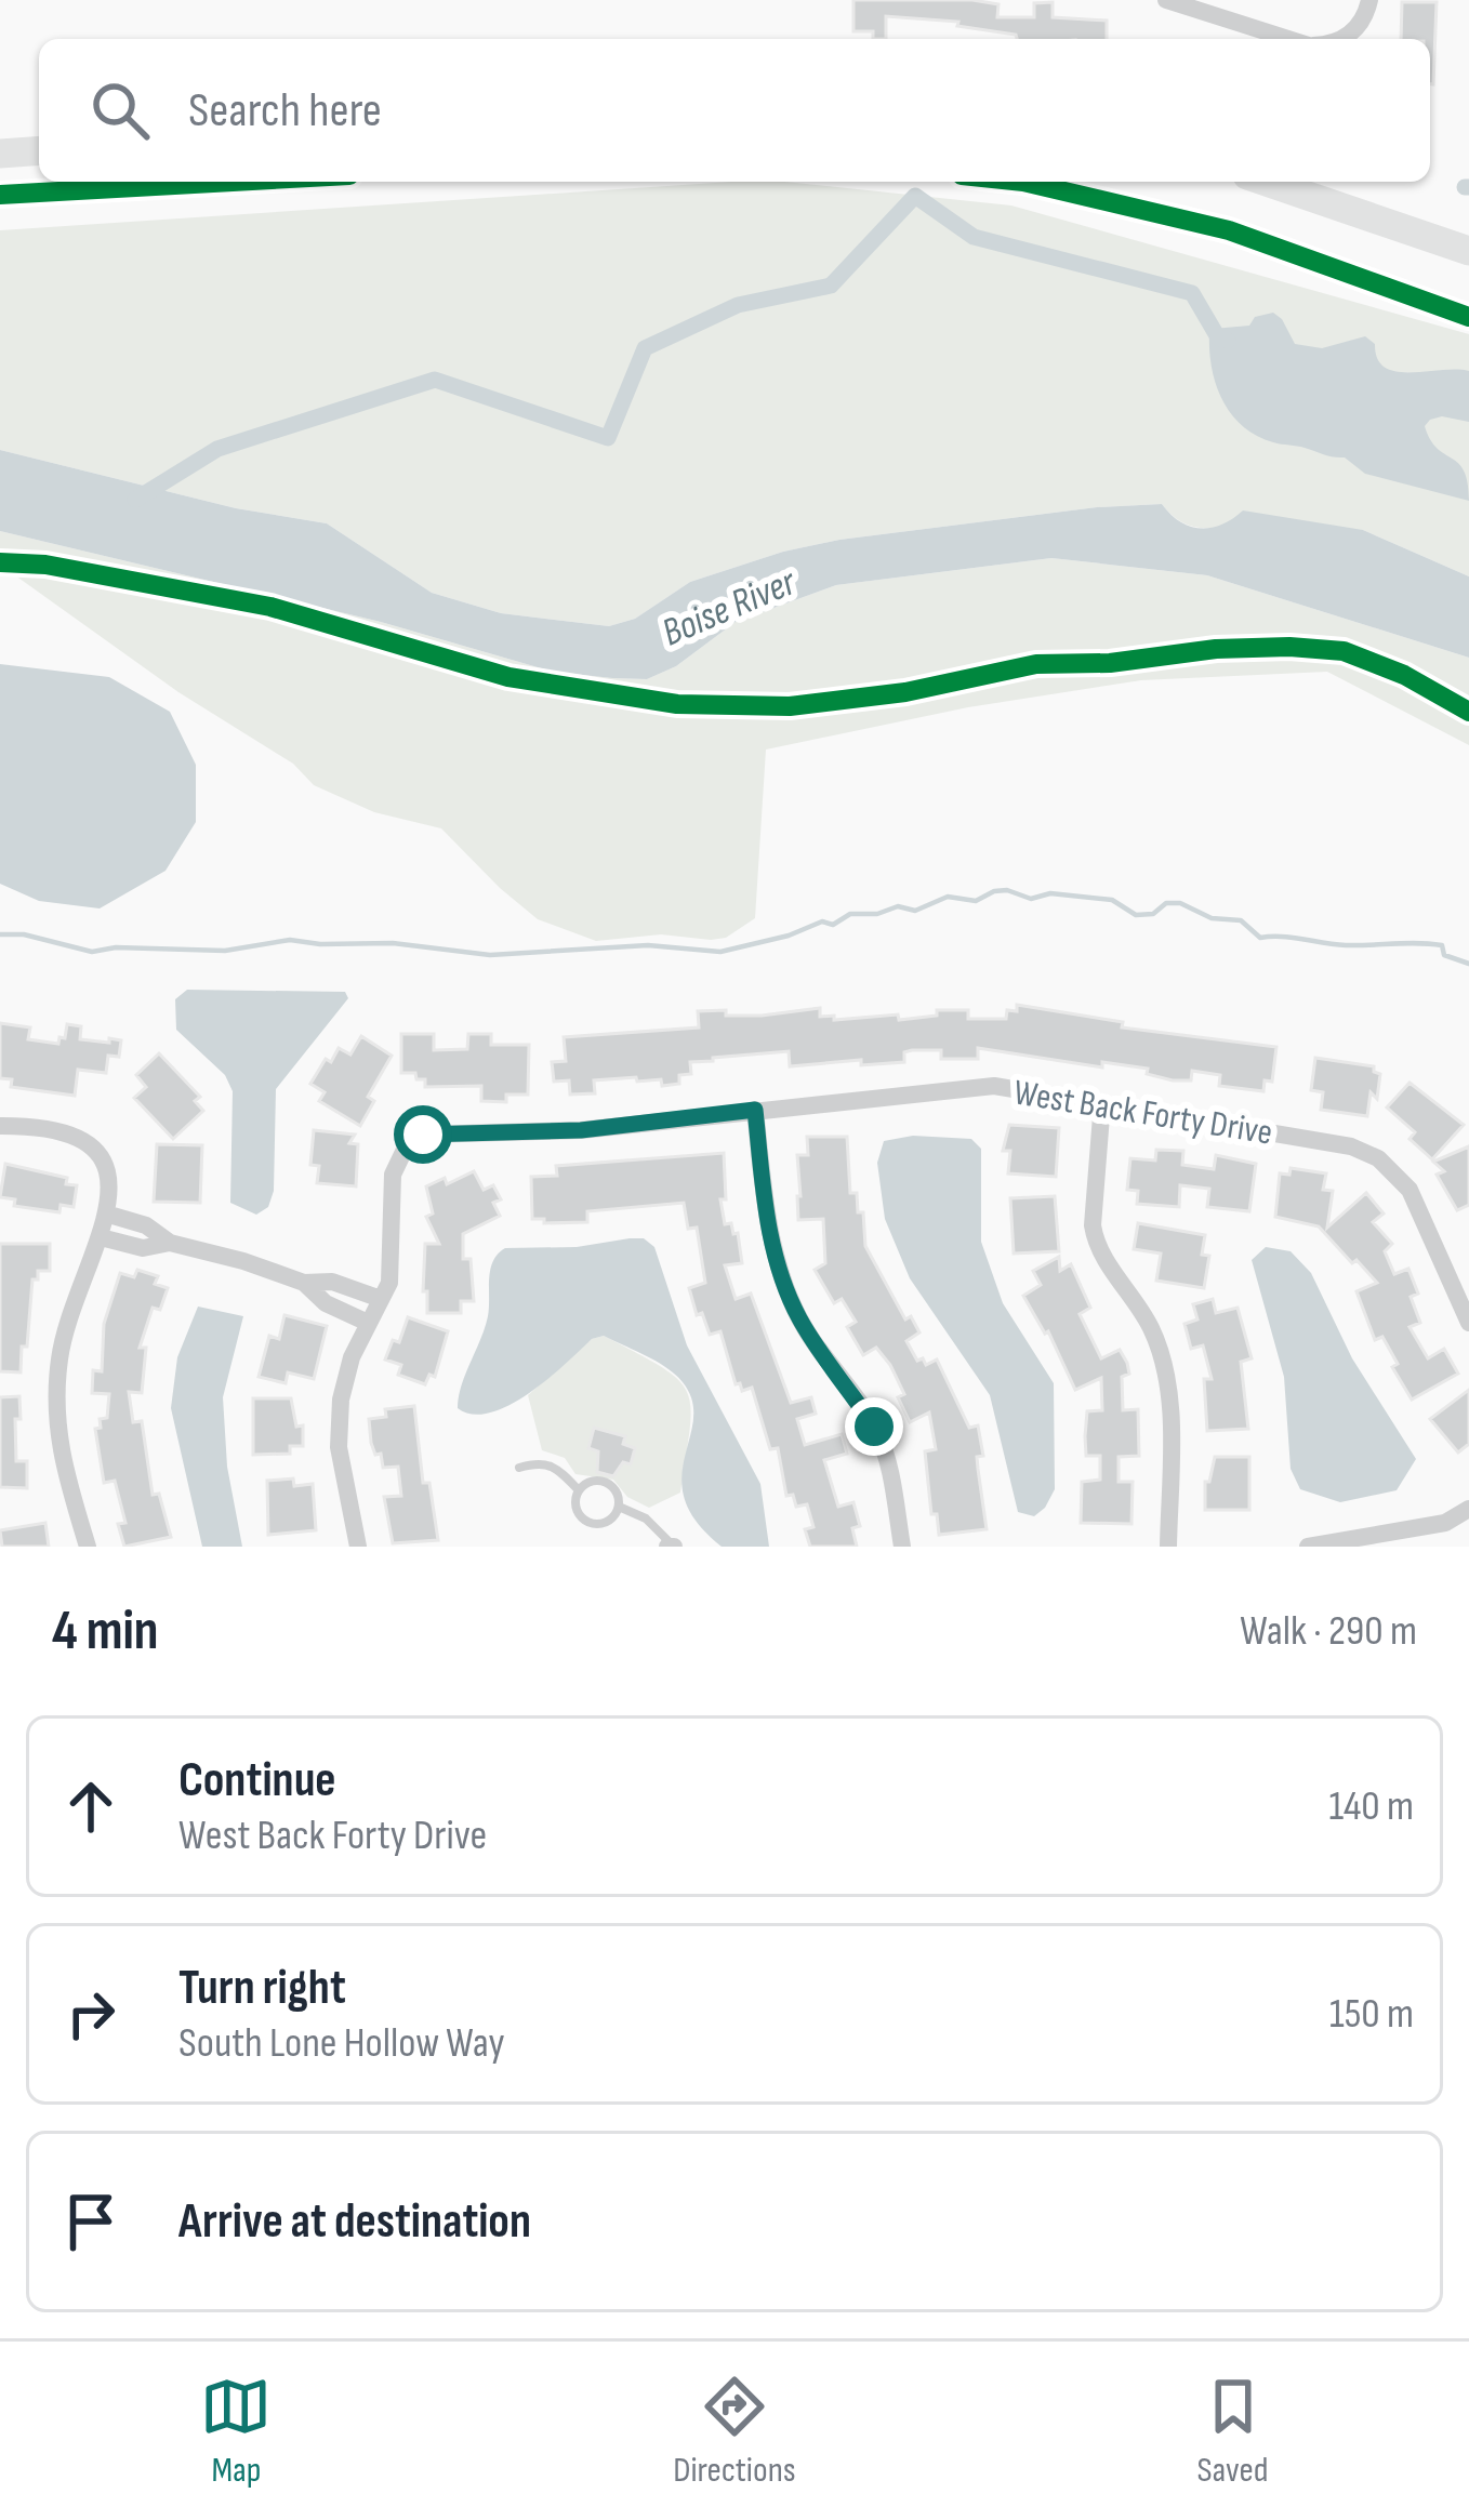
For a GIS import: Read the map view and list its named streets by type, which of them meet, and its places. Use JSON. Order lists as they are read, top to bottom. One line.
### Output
{"streets":{"street":["West Back Forty Drive"]},"water":["Boise River"],"page":{"search":"Search here","heading":["4 min","Walk · 290 m"],"list":[["Continue","West Back Forty Drive","140 m"],["Turn right","South Lone Hollow Way","150 m"],"Arrive at destination"],"nav":["Map","Directions","Saved"]}}
